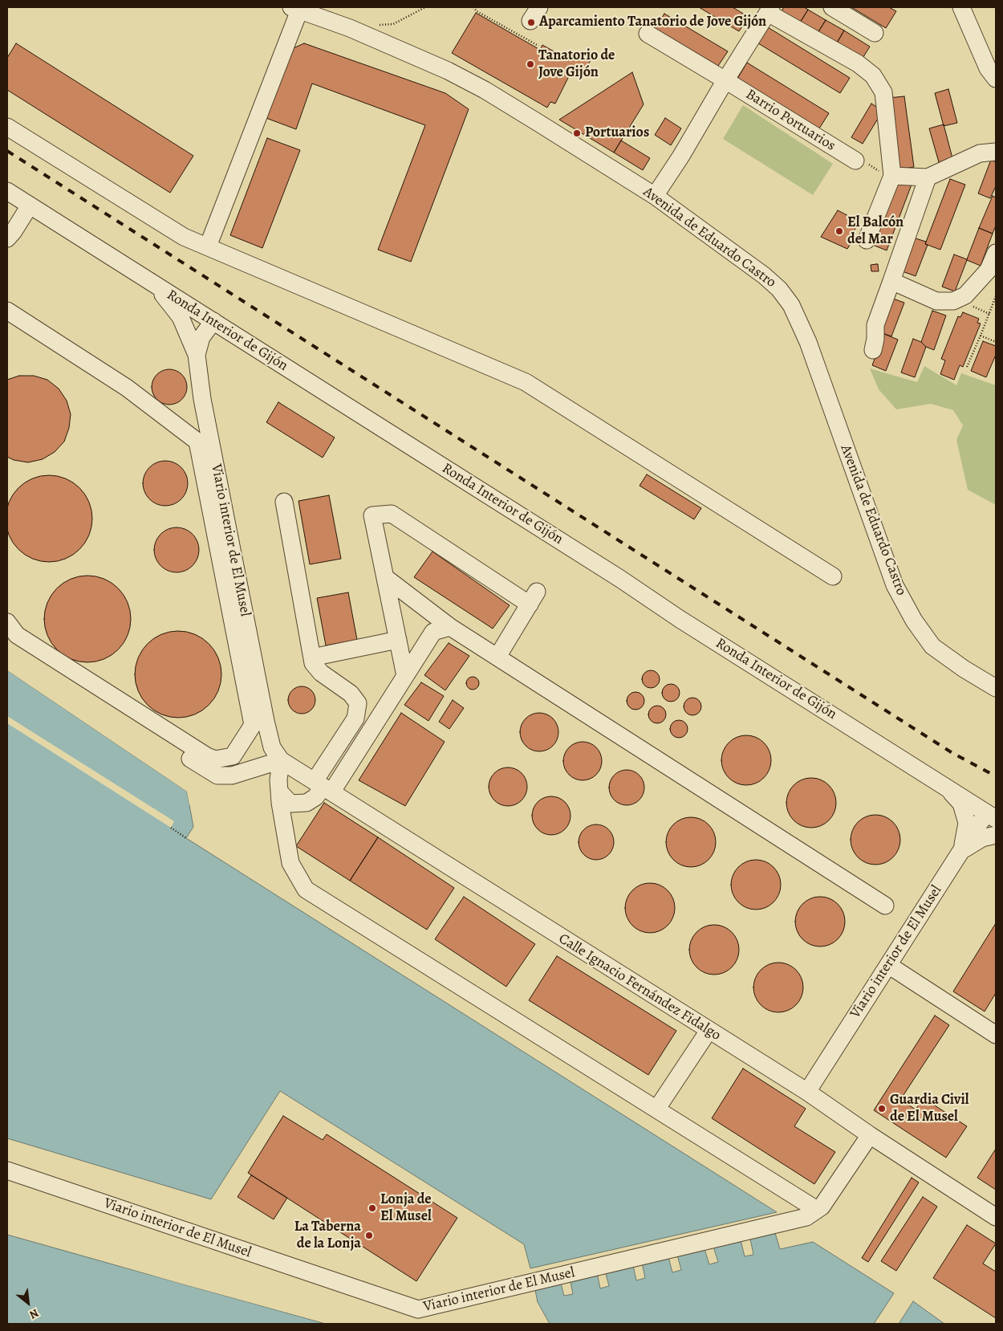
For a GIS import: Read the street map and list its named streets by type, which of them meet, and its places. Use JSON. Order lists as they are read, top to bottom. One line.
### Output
{"streets":{"street":["Barrio Portuarios","Avenida de Eduardo Castro","Ronda Interior de Gijón","Viario interior de El Musel","Calle Ignacio Fernández Fidalgo"]},"crossings":[["Ronda Interior de Gijón","Viario interior de El Musel"],["Viario interior de El Musel","Calle Ignacio Fernández Fidalgo"]],"places":["Aparcamiento Tanatorio de Jove Gijón","Tanatorio de Jove Gijón","Portuarios","El Balcón del Mar","Guardia Civil de El Musel","Lonja de El Musel","La Taberna de la Lonja"],"north":"bottom right"}
